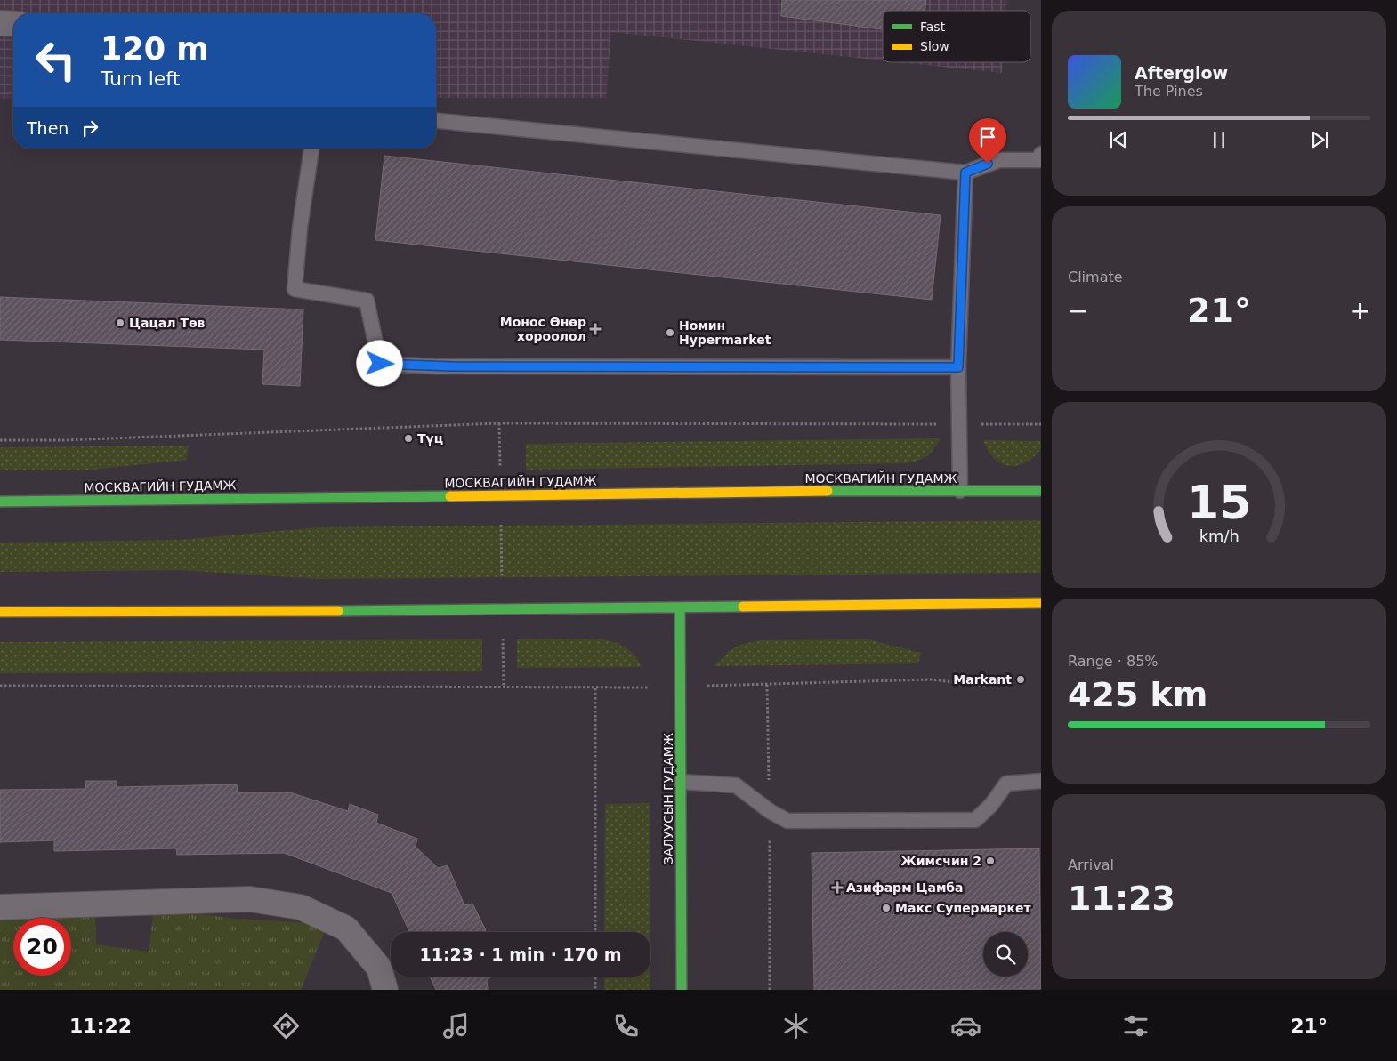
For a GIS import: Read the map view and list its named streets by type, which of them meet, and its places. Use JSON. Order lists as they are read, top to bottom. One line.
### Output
{"streets":{"main road":["МОСКВАГИЙН ГУДАМЖ","ЗАЛУУСЫН ГУДАМЖ"]},"places":{"other":["Цацал Төв","Номин Hyрermarket","Түц","Markant","Жимсчин 2","Макс Супермаркет"],"health":["Монос Өнөр хороолол","Азифарм Цамба"]},"legend":["Fast","Slow"],"page":{"turn":["120 m","Turn left"],"song":["Afterglow","The Pines"],"then":"Then","tile":["Climate",["Range · 85%","425 km"],["Arrival","11:23"]],"heat":["−","21°","+"],"limit":"20","trip":"11:23 · 1 min · 170 m","tabs":["11:22","21°"],"gauge":["15","km/h"]}}
